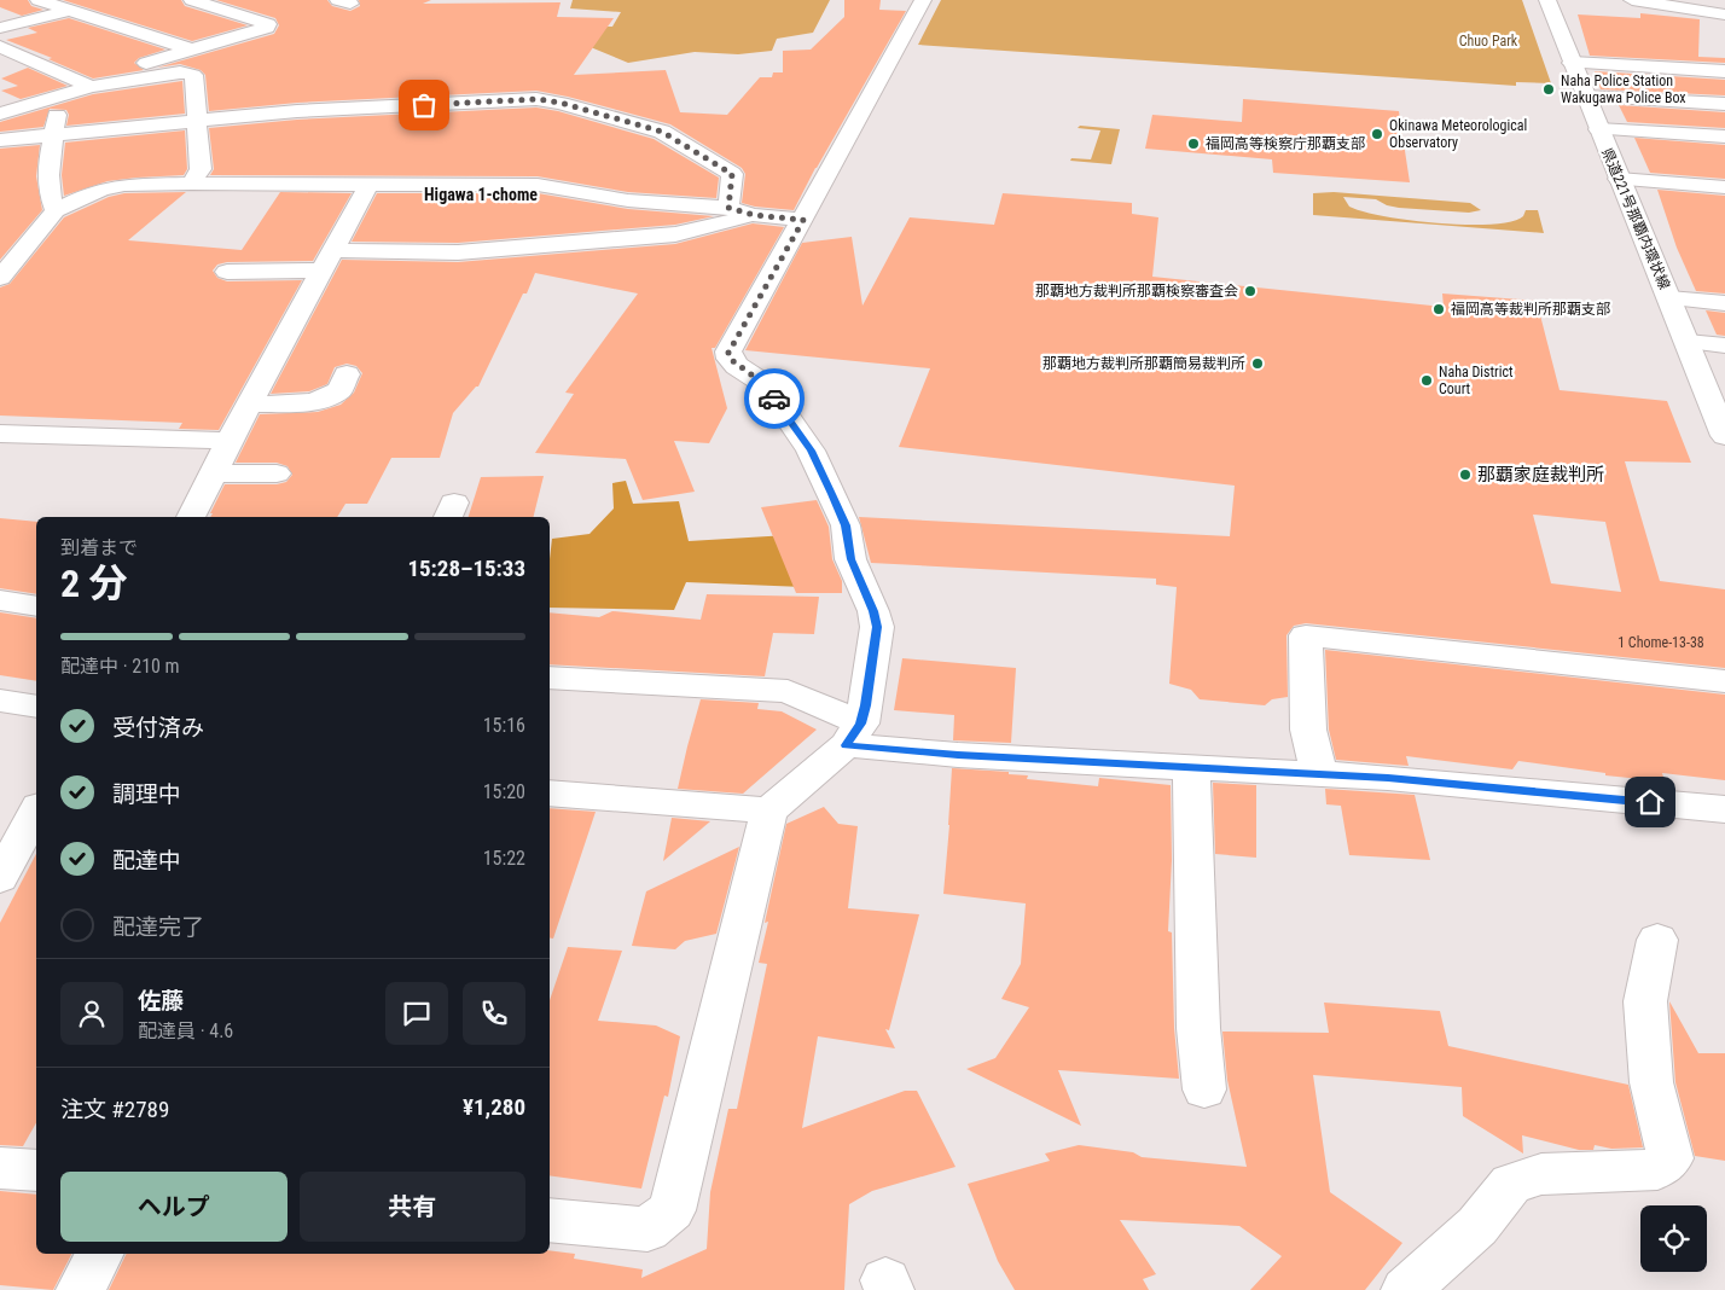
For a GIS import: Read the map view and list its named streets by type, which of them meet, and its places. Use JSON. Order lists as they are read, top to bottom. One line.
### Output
{"streets":{"street":["県道221号那覇内環状線"]},"districts":["Higawa 1-chome"],"parks":["Chuo Park"],"places":["Naha Police Station Wakugawa Police Box","Okinawa Meteorological Observatory","福岡高等検察庁那覇支部","那覇地方裁判所那覇検察審査会","福岡高等裁判所那覇支部","那覇地方裁判所那覇簡易裁判所","Naha District Court","那覇家庭裁判所"],"house_numbers":["1 Chome-13-38"],"page":{"heading":["2 分","到着まで","15:28–15:33"],"panel":["佐藤","配達員 · 4.6","注文 #2789","¥1,280"],"bar":"配達中 · 210 m","list":[["受付済み","15:16"],["調理中","15:20"],["配達中","15:22"],"配達完了"],"buttons":["ヘルプ","共有"]}}
